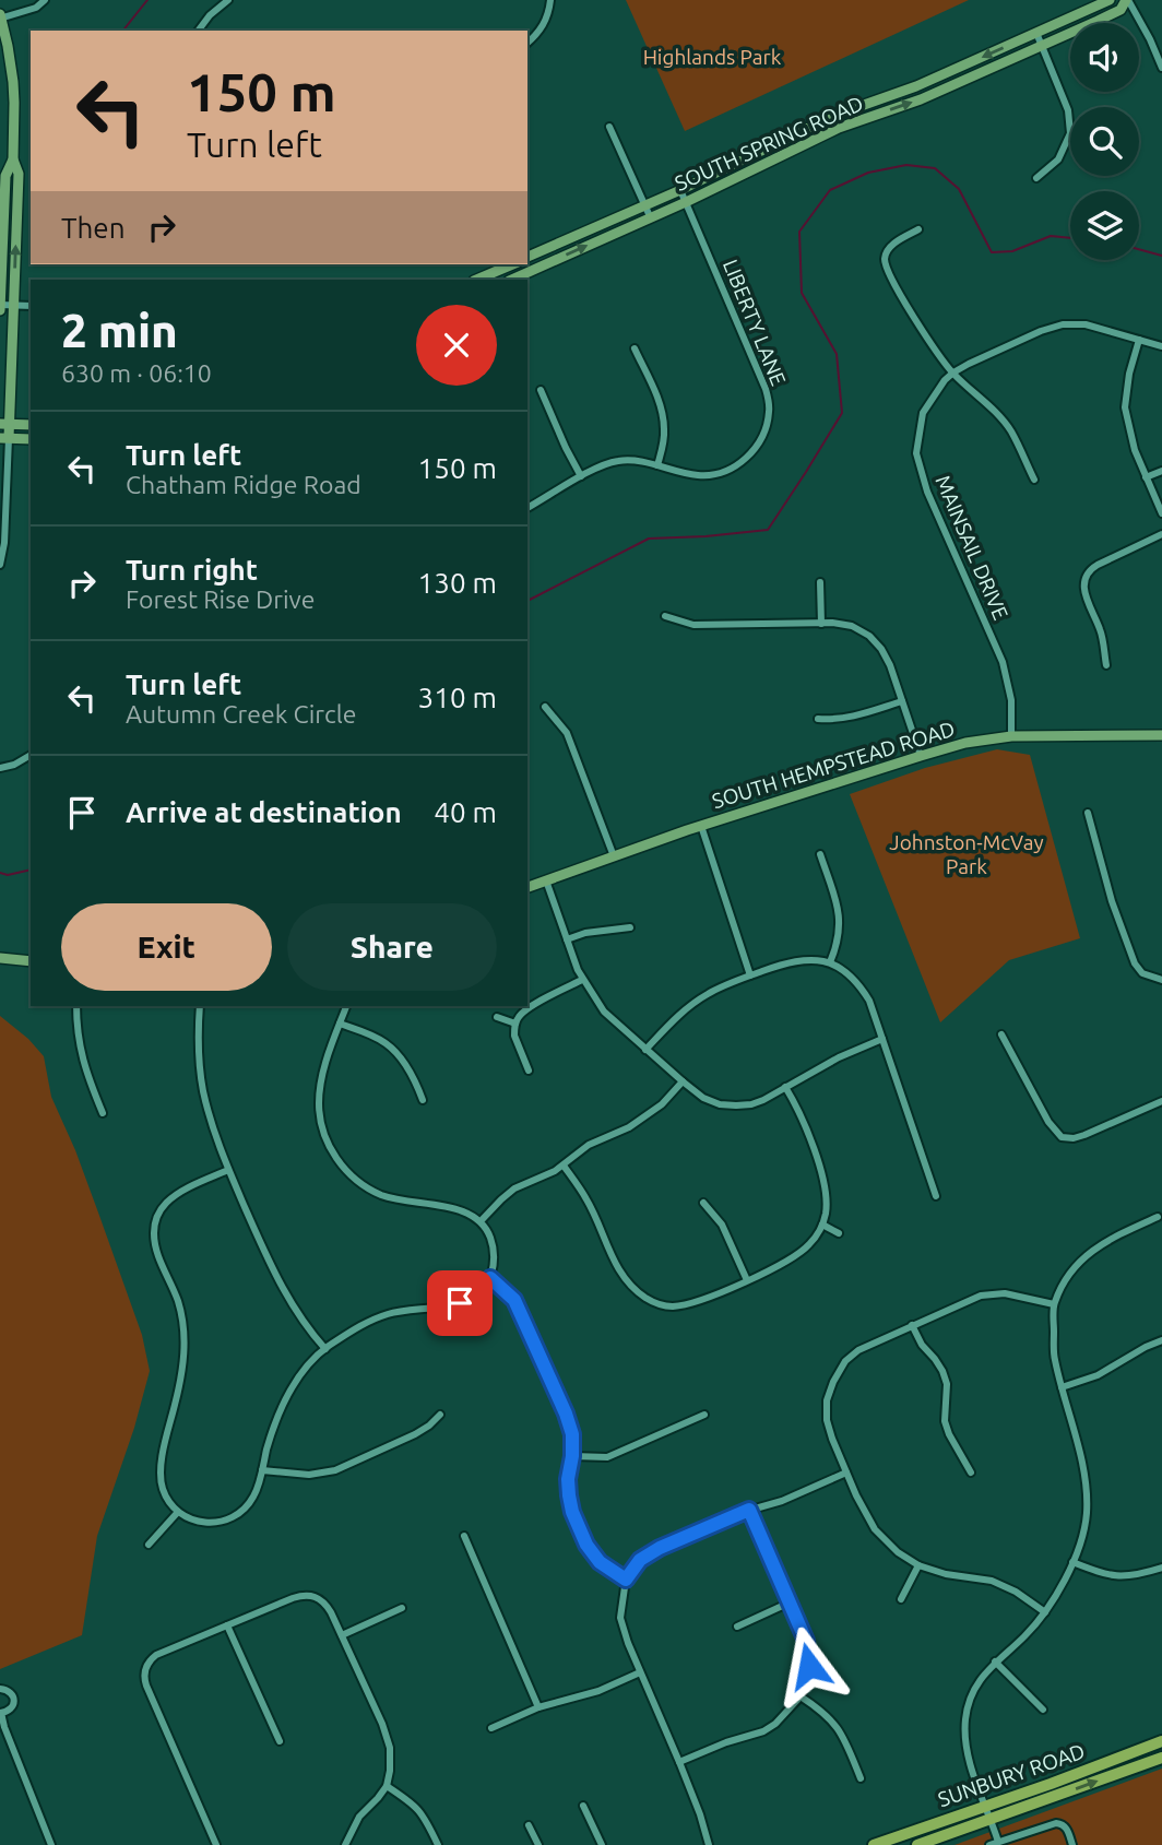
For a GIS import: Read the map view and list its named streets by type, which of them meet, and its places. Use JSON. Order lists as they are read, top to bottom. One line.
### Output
{"streets":{"main road":["SOUTH SPRING ROAD","SOUTH HEMPSTEAD ROAD","SUNBURY ROAD"],"street":["LIBERTY LANE","MAINSAIL DRIVE"]},"crossings":[["SOUTH SPRING ROAD","LIBERTY LANE"],["MAINSAIL DRIVE","SOUTH HEMPSTEAD ROAD"]],"parks":["Highlands Park","Johnston-McVay Park"],"page":{"turn":["150 m","Turn left"],"then":"Then","heading":["2 min","630 m · 06:10"],"list":[{"name":"Turn left","note":"Chatham Ridge Road","value":"150 m"},{"name":"Turn right","note":"Forest Rise Drive","value":"130 m"},{"name":"Turn left","note":"Autumn Creek Circle","value":"310 m"},{"name":"Arrive at destination","value":"40 m"}],"buttons":["Exit","Share"]}}
